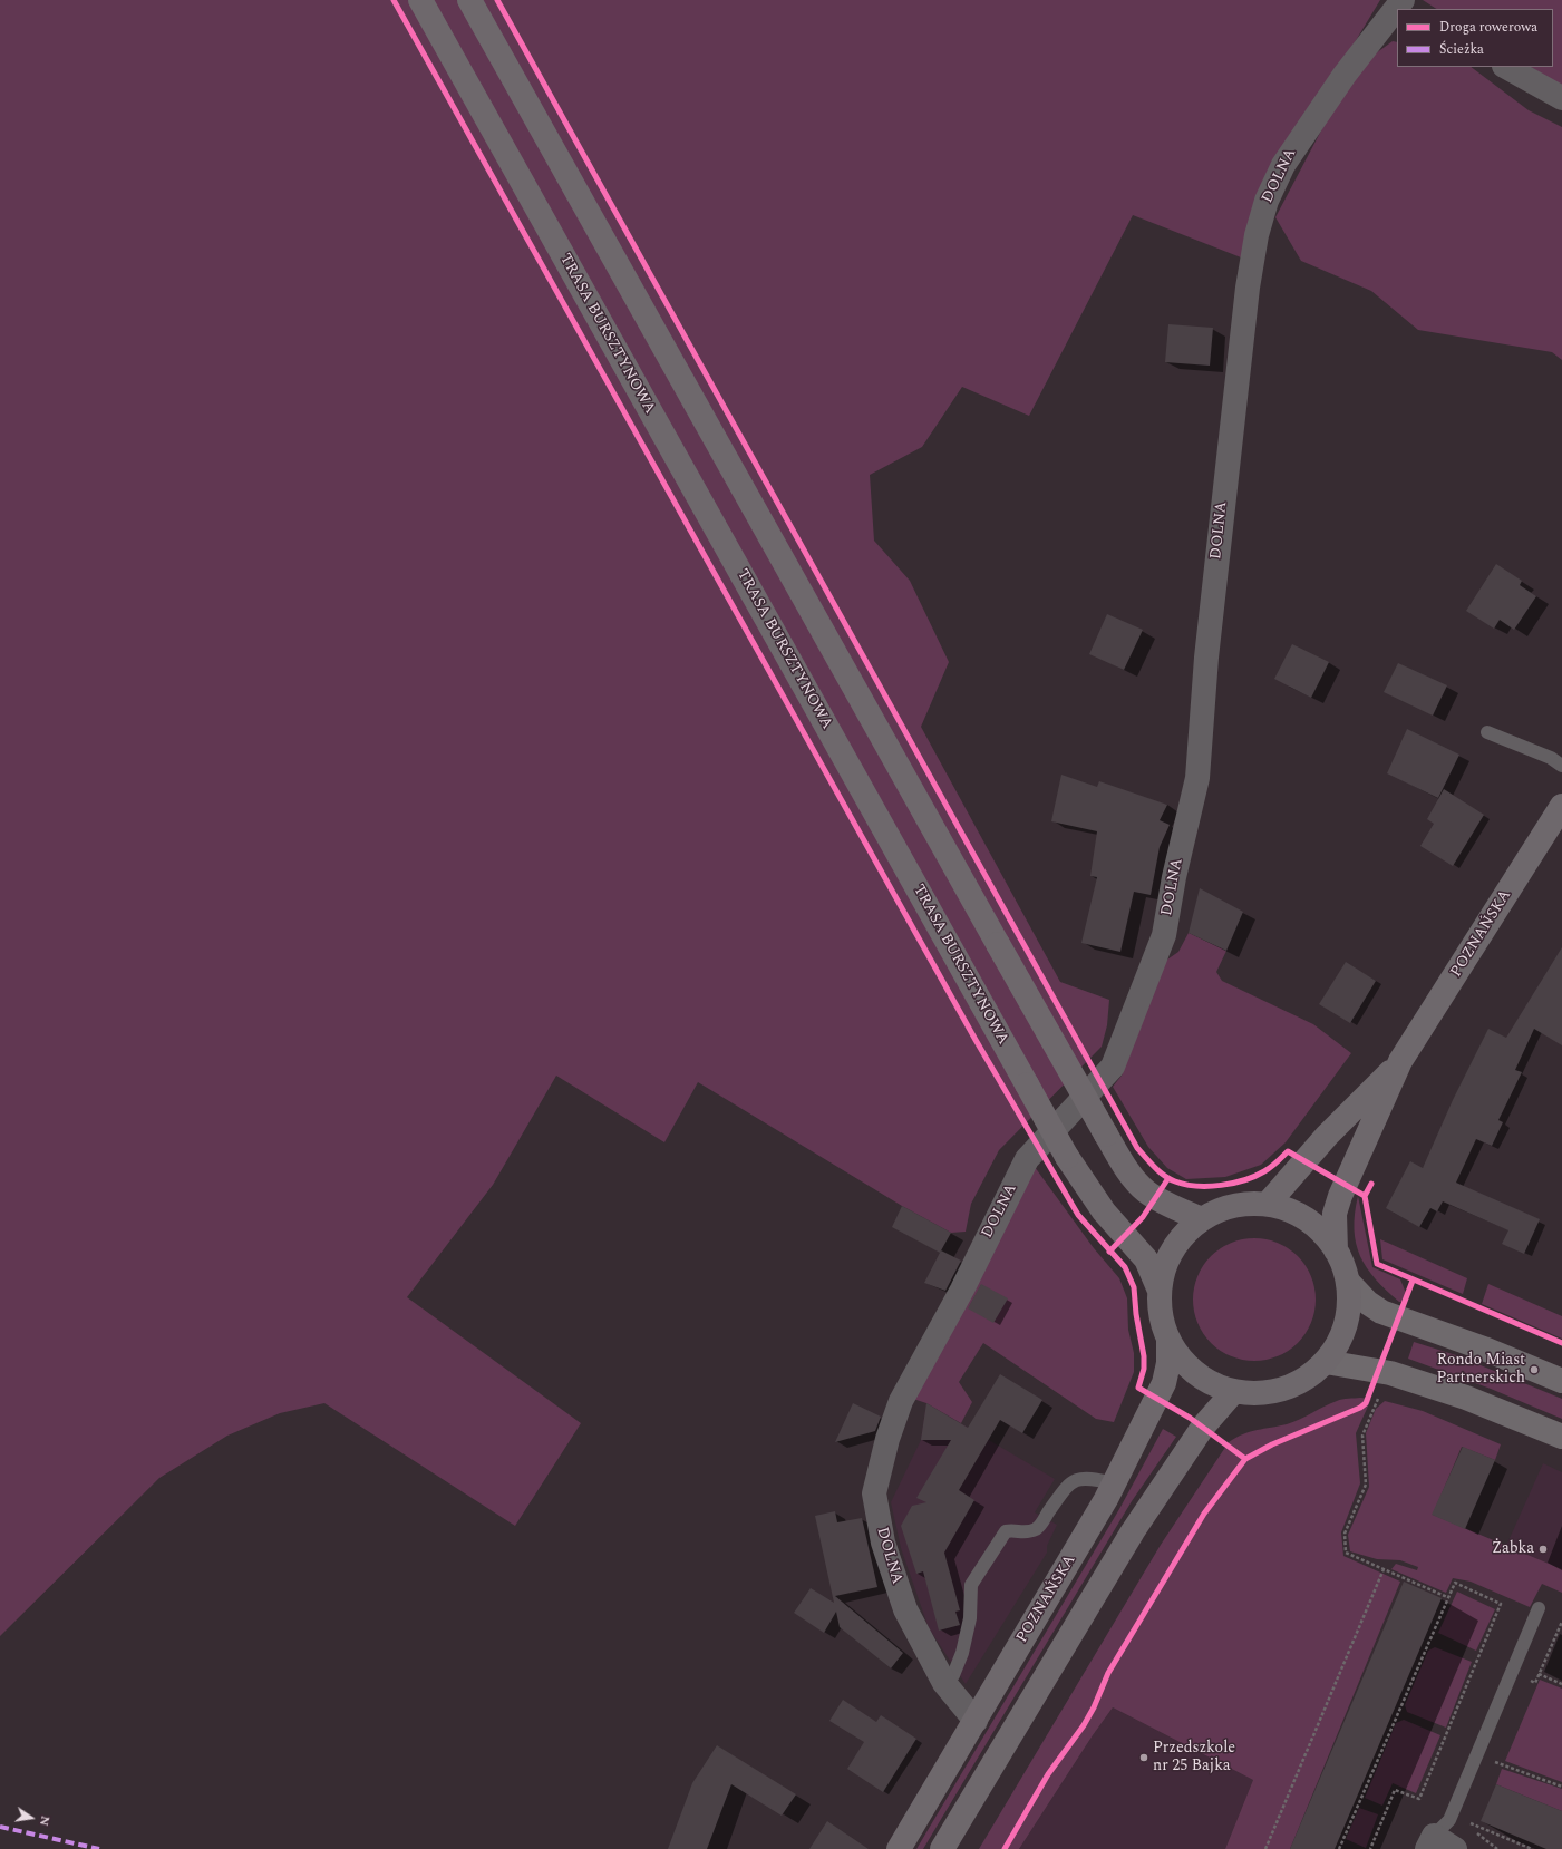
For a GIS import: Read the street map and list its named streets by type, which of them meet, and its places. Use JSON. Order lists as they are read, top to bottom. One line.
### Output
{"streets":{"main road":["TRASA BURSZTYNOWA","POZNAŃSKA"],"street":["DOLNA"]},"crossings":[["DOLNA","POZNAŃSKA"]],"places":["Rondo Miast Partnerskich","Żabka","Przedszkole nr 25 Bajka"],"legend":["Droga rowerowa","Ścieżka"],"north":"right"}
